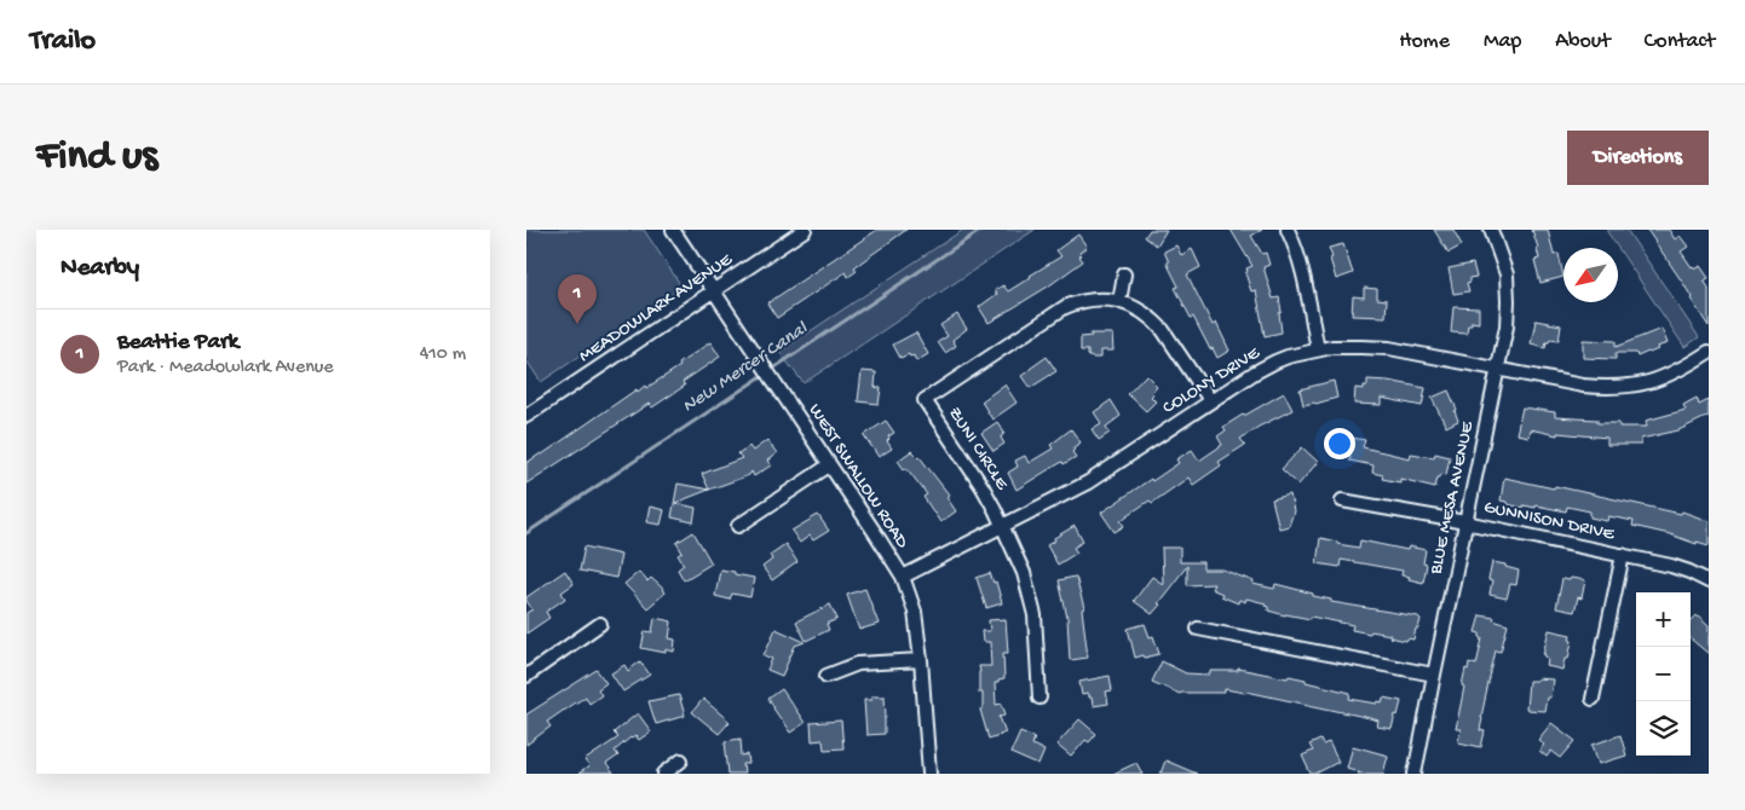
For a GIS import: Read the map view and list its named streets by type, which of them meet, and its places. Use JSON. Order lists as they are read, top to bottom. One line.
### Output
{"streets":{"street":["MEADOWLARK AVENUE","COLONY DRIVE","ZUNI CIRCLE","WEST SWALLOW ROAD","BLUE MESA AVENUE","GUNNISON DRIVE"]},"crossings":[["MEADOWLARK AVENUE","WEST SWALLOW ROAD"],["COLONY DRIVE","ZUNI CIRCLE"],["COLONY DRIVE","WEST SWALLOW ROAD"],["COLONY DRIVE","BLUE MESA AVENUE"],["BLUE MESA AVENUE","GUNNISON DRIVE"]],"water":["New Mercer Canal"],"north":"bottom left","page":{"header":"Trailo","nav":["Home","Map","About","Contact"],"buttons":"Directions","title":"Find us","heading":"Nearby","pins":"1","list":[{"mark":"1","name":"Beattie Park","note":"Park · Meadowlark Avenue","value":"410 m"}],"map_buttons":["+","−"]}}
